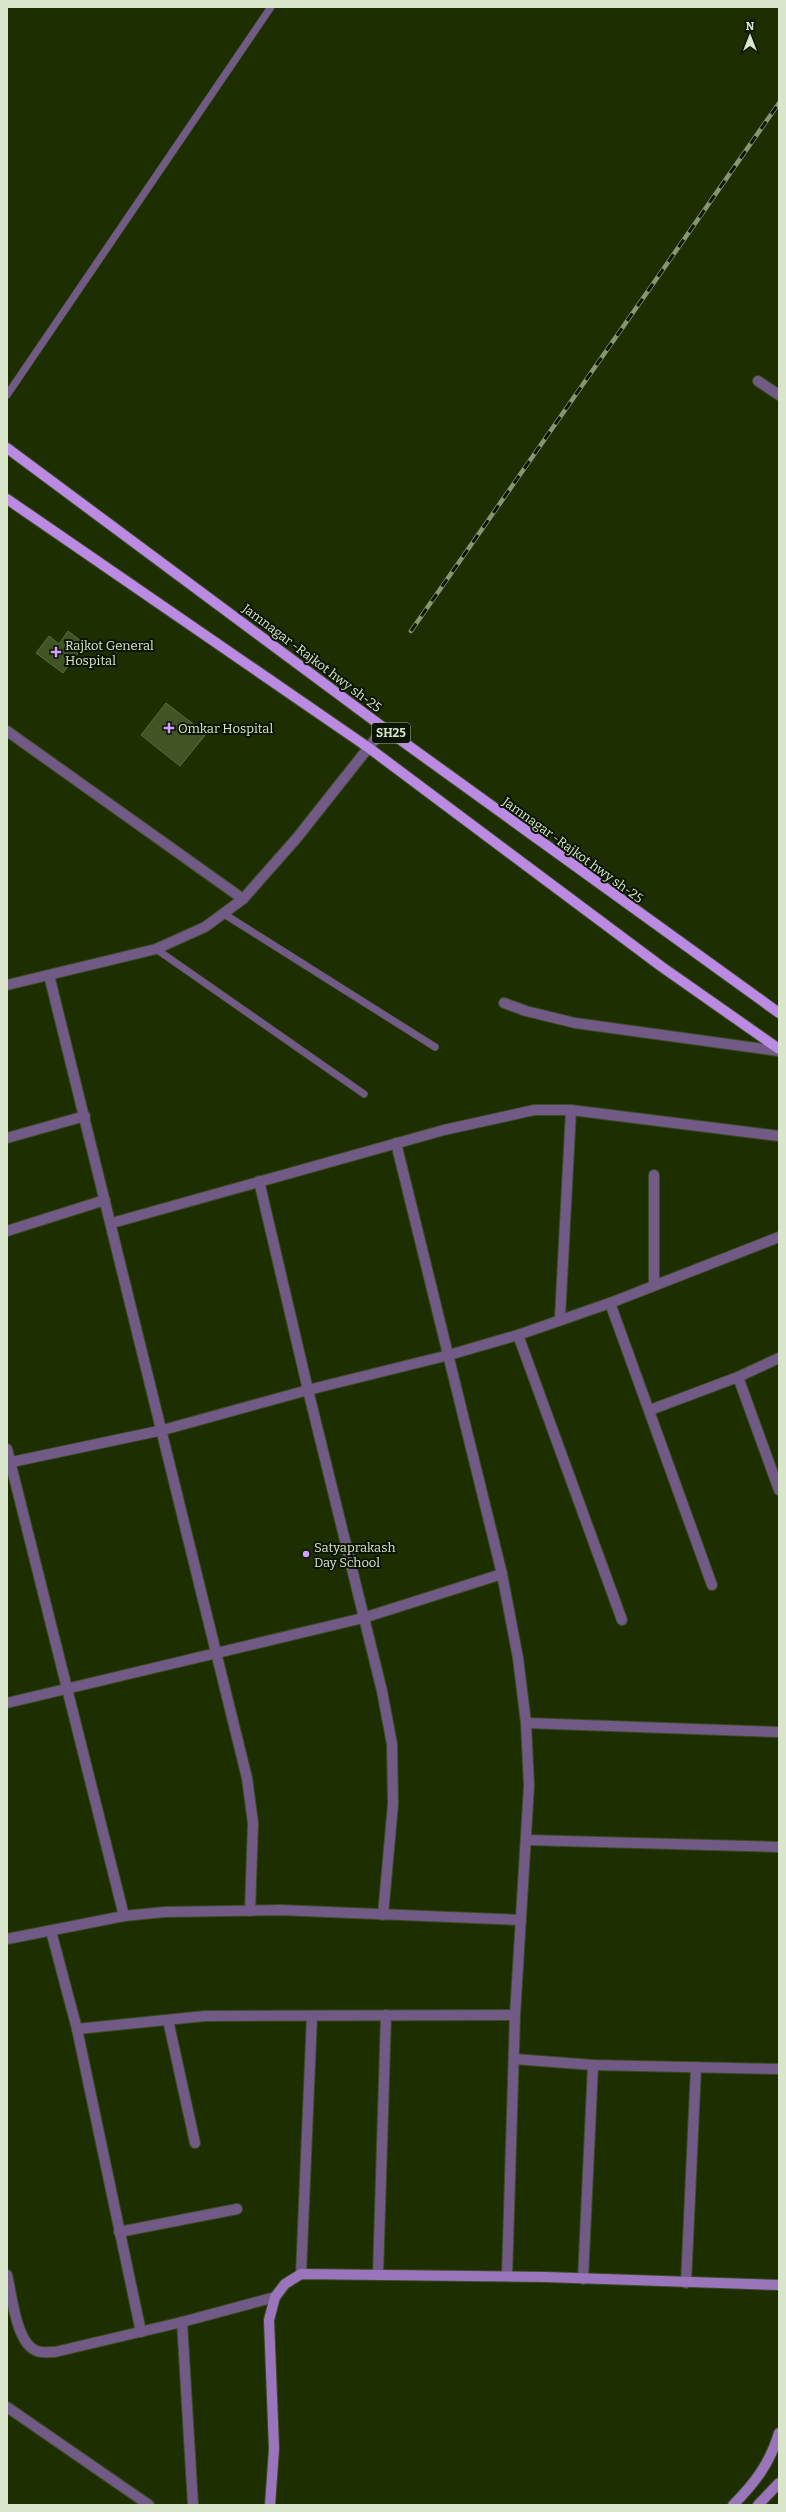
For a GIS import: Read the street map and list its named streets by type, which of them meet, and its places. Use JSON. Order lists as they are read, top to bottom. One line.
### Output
{"streets":{"main road":["Jamnagar -Rajkot hwy sh-25","SH25"]},"places":{"health":["Rajkot General Hospital","Omkar Hospital"],"other":["Satyaprakash Day School"]},"north":"top"}
